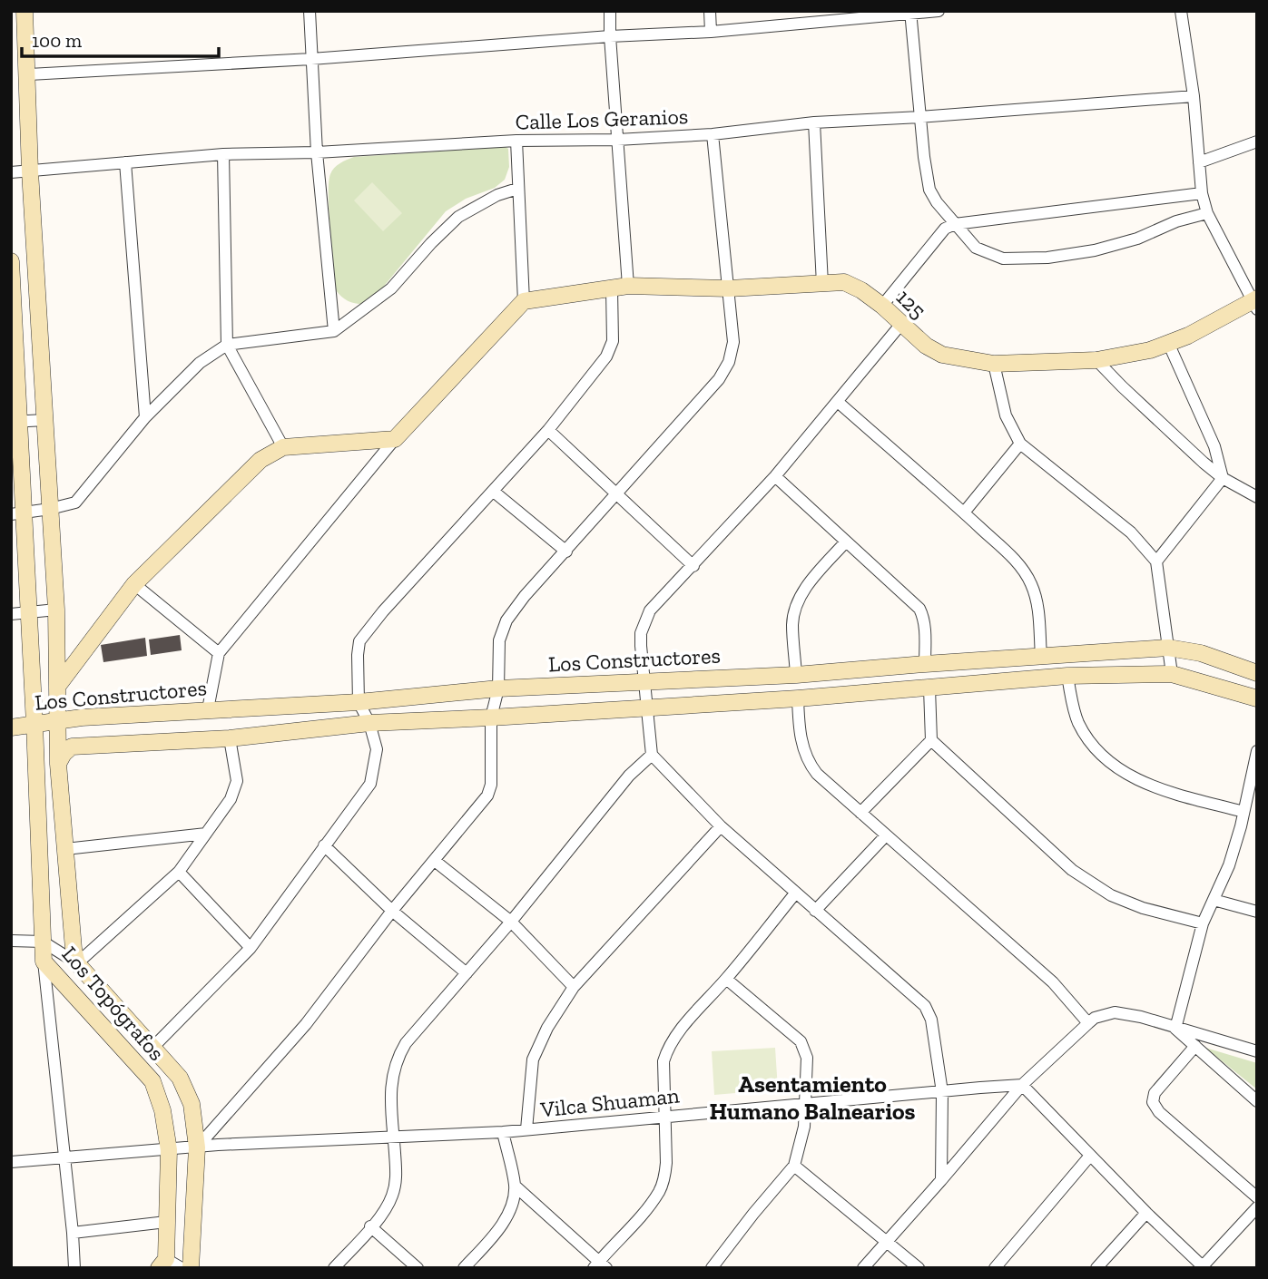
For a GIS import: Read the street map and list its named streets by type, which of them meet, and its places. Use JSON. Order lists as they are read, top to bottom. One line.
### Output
{"streets":{"main road":["125","Los Constructores","Los Topógrafos"],"street":["Calle Los Geranios","Vilca Shuaman"]},"crossings":[["Calle Los Geranios","Los Topógrafos"],["Los Constructores","Los Topógrafos"],["Los Topógrafos","Vilca Shuaman"]],"districts":["Asentamiento Humano Balnearios"],"scale_bar":"100 m"}
